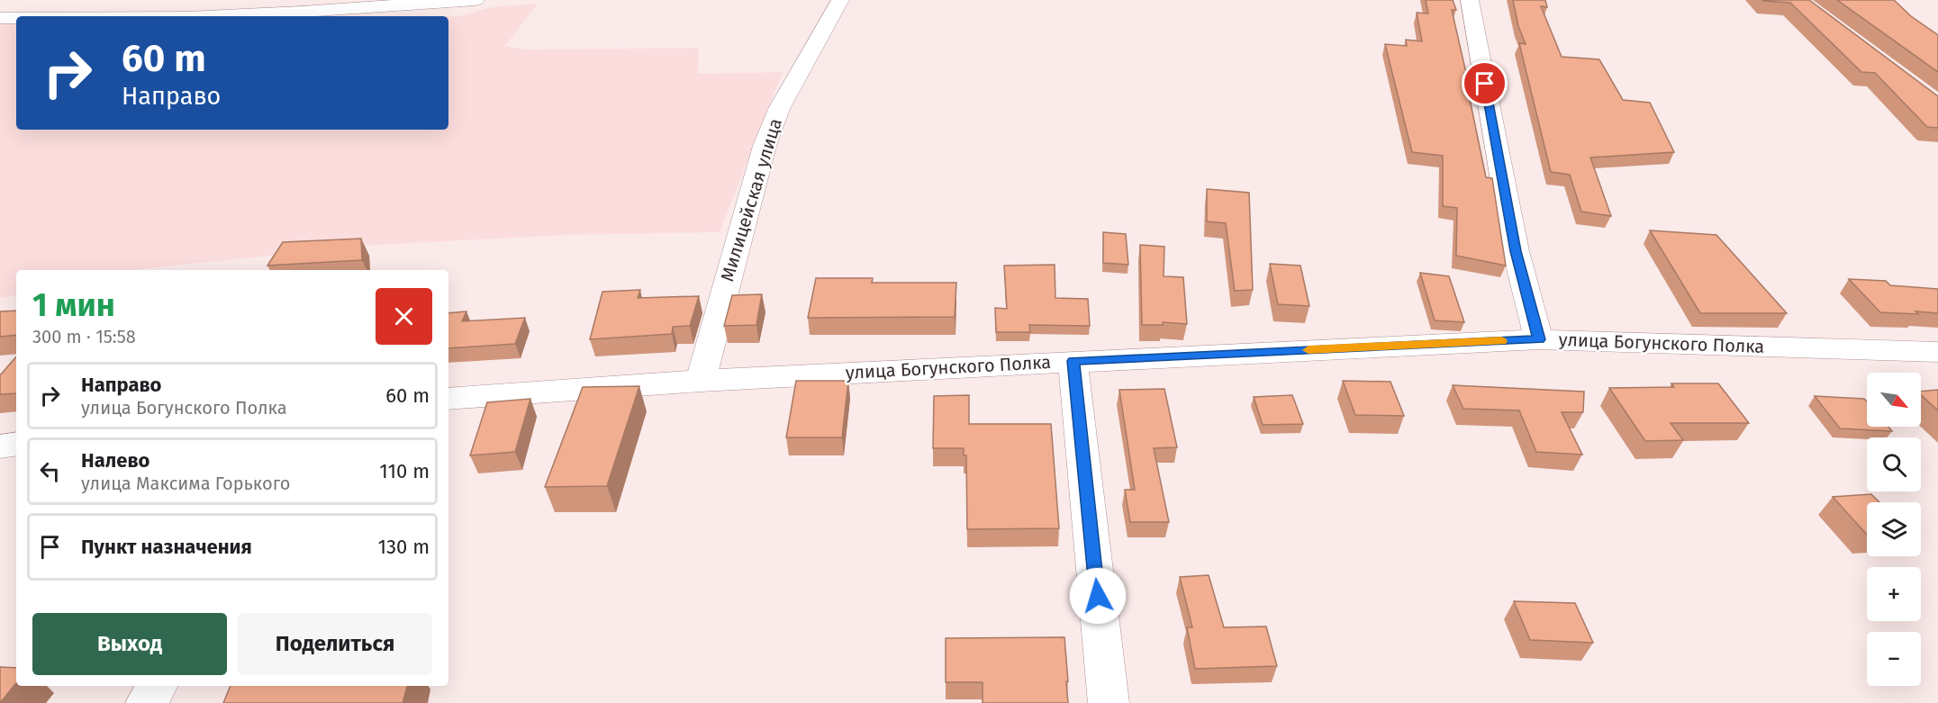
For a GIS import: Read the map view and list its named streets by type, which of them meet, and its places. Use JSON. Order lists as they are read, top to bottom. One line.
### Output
{"streets":{"street":["Милицейская улица","улица Богунского Полка"]},"crossings":[["Милицейская улица","улица Богунского Полка"]],"north":"bottom right","page":{"turn":["60 m","Направо"],"heading":["1 мин","300 m · 15:58"],"list":[{"name":"Направо","note":"улица Богунского Полка","value":"60 m"},{"name":"Налево","note":"улица Максима Горького","value":"110 m"},{"name":"Пункт назначения","value":"130 m"}],"map_buttons":["+","−"],"buttons":["Выход","Поделиться"]}}
